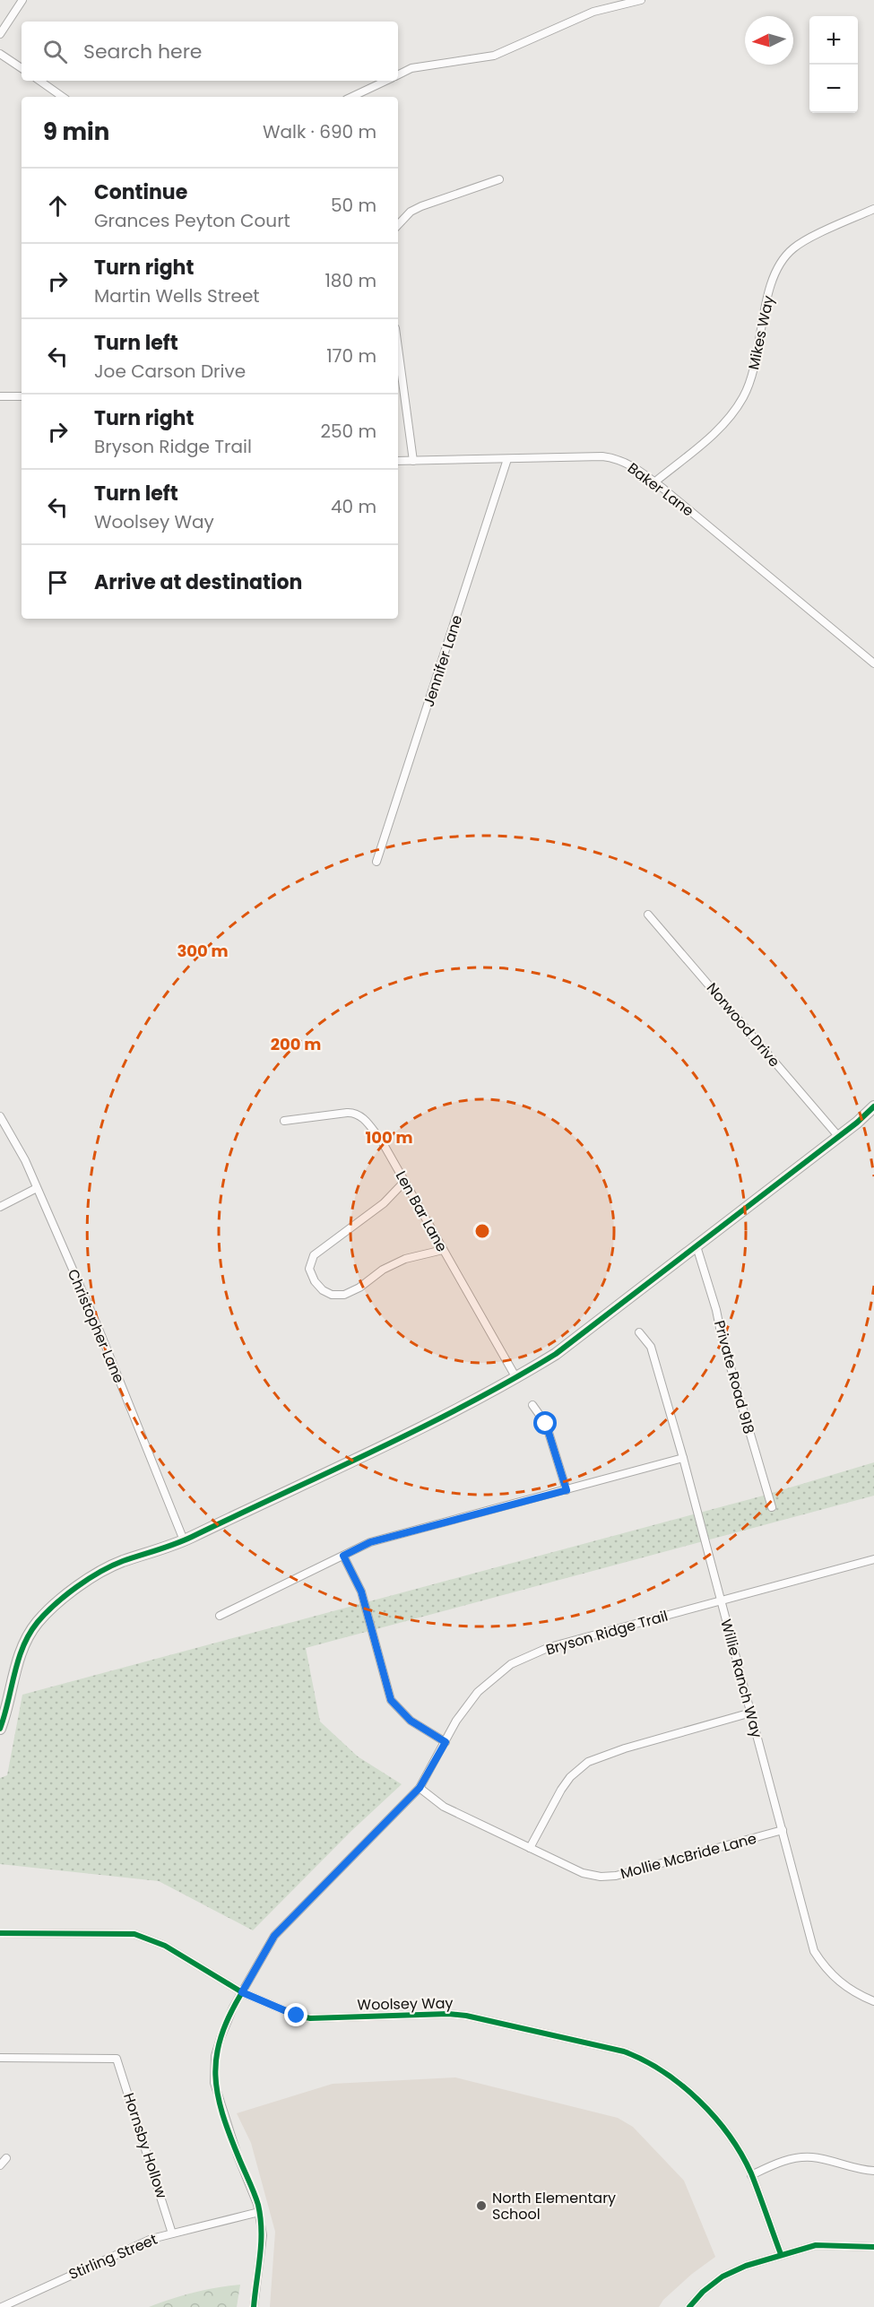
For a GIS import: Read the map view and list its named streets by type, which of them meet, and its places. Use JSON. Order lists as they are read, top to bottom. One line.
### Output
{"streets":{"street":["Mikes Way","Baker Lane","Jennifer Lane","Norwood Drive","Len Bar Lane","Christopher Lane","Private Road 918","Bryson Ridge Trail","Willie Ranch Way","Mollie McBride Lane","Woolsey Way","Hornsby Hollow","Stirling Street"]},"crossings":[["Mikes Way","Baker Lane"],["Baker Lane","Jennifer Lane"],["Bryson Ridge Trail","Willie Ranch Way"],["Bryson Ridge Trail","Mollie McBride Lane"],["Bryson Ridge Trail","Woolsey Way"],["Bryson Ridge Trail","Stirling Street"],["Willie Ranch Way","Mollie McBride Lane"],["Hornsby Hollow","Stirling Street"]],"places":["North Elementary School"],"north":"left","page":{"map_buttons":["+","−"],"search":"Search here","heading":["9 min","Walk · 690 m"],"list":[["Continue","Grances Peyton Court","50 m"],["Turn right","Martin Wells Street","180 m"],["Turn left","Joe Carson Drive","170 m"],["Turn right","Bryson Ridge Trail","250 m"],["Turn left","Woolsey Way","40 m"],"Arrive at destination"]},"rings":["300 m","200 m","100 m"]}
